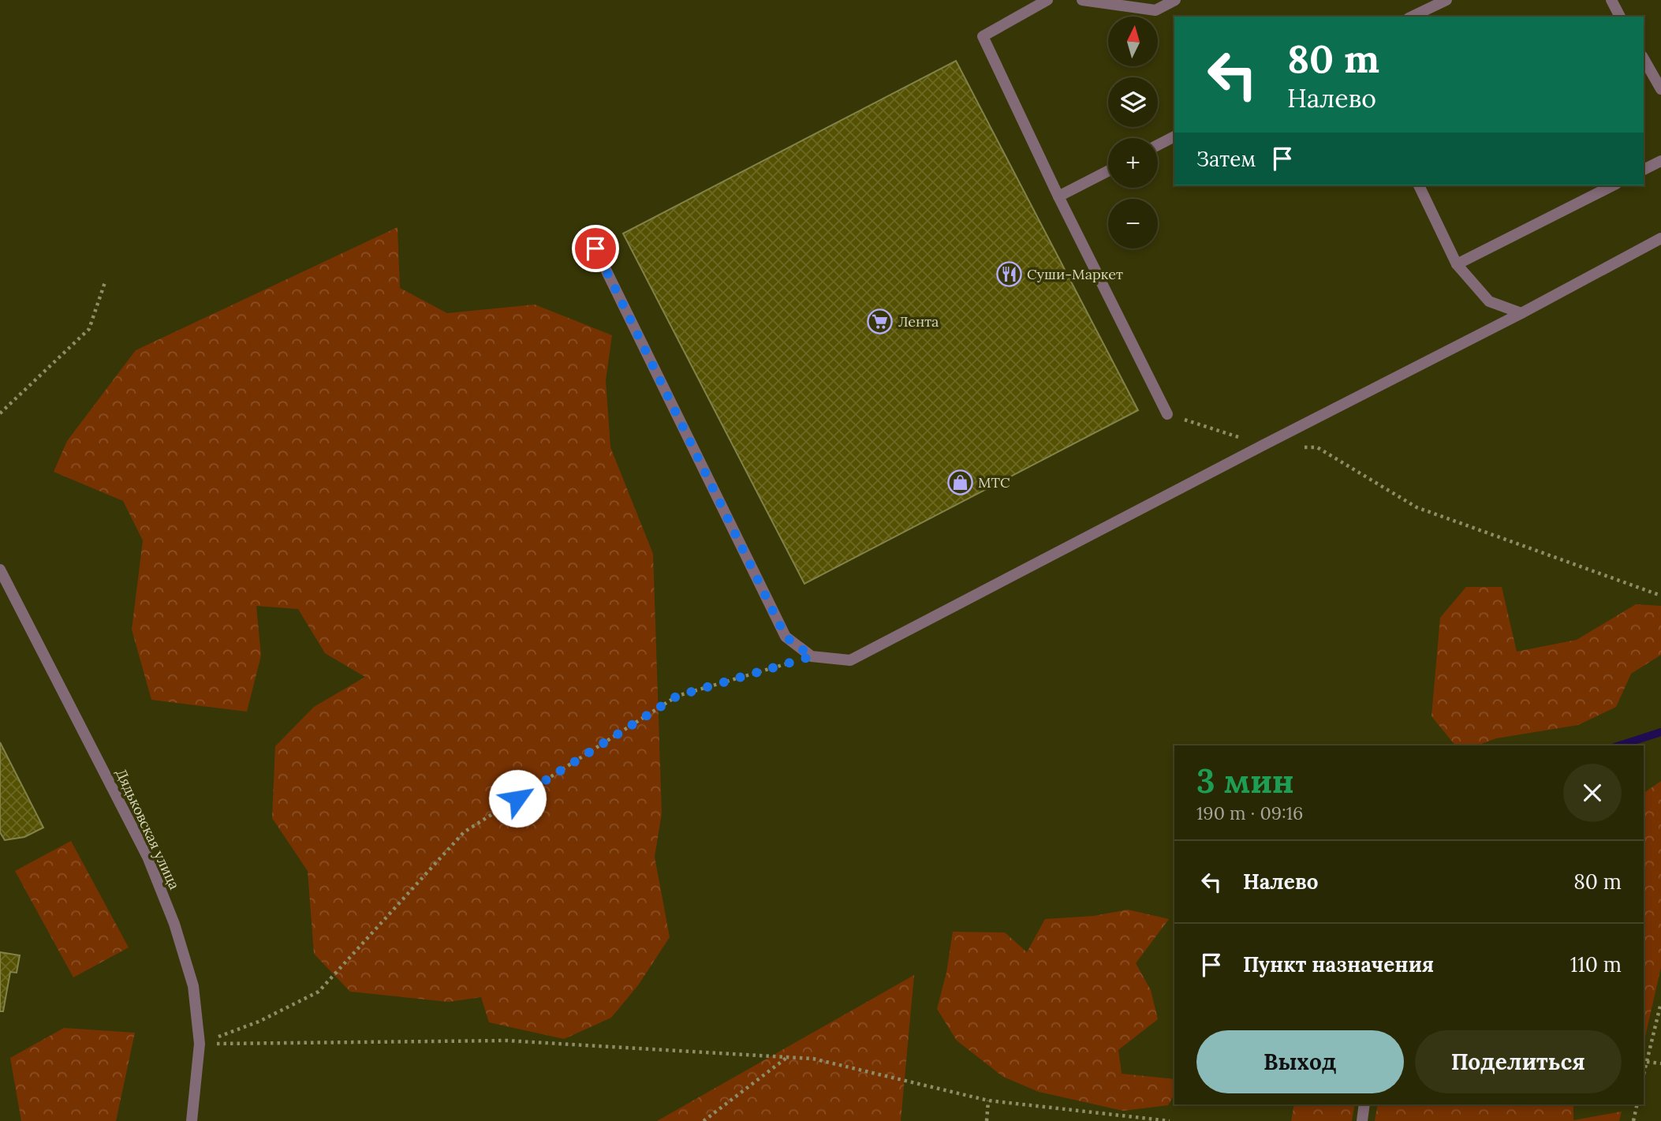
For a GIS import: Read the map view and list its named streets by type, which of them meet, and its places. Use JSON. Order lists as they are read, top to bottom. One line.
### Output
{"streets":{"street":["Дядьковская улица"]},"places":{"restaurant":["Суши-Маркет"],"supermarket":["Лента"],"shop":["МТС"]},"north":"top","page":{"map_buttons":["+","−"],"turn":["80 m","Налево"],"then":"Затем","heading":["3 мин","190 m · 09:16"],"list":[{"name":"Налево","value":"80 m"},{"name":"Пункт назначения","value":"110 m"}],"buttons":["Выход","Поделиться"]}}
